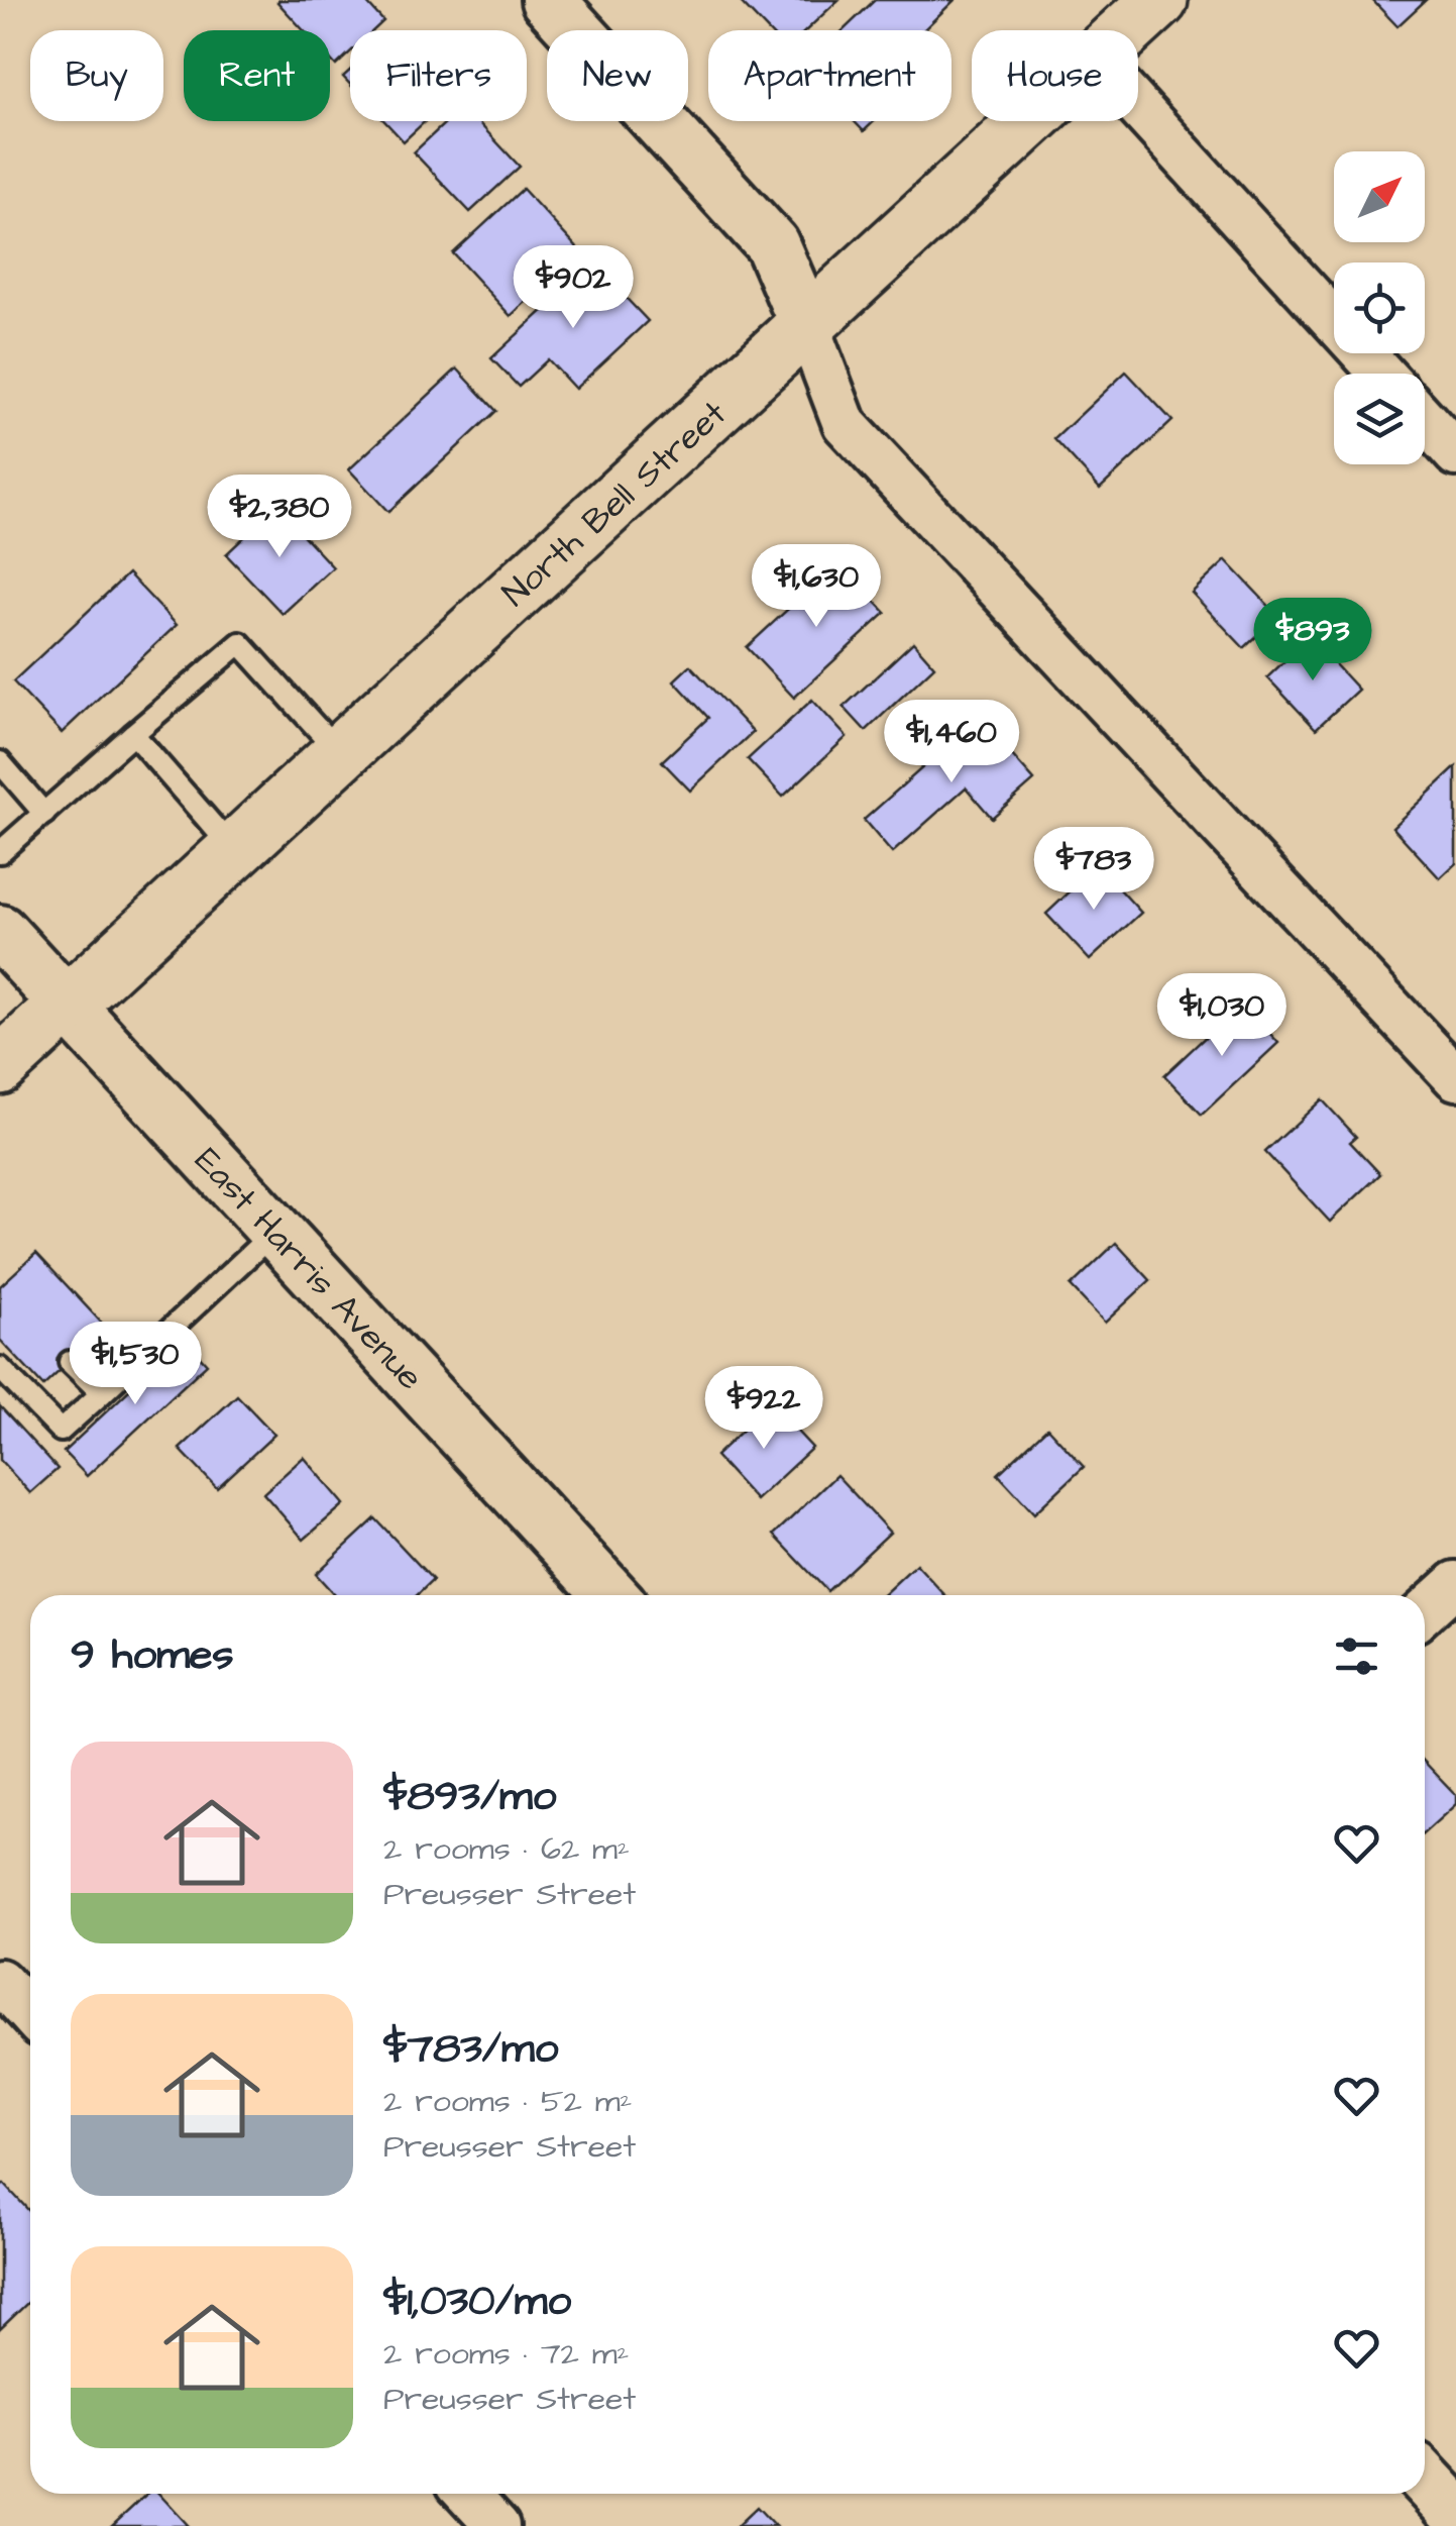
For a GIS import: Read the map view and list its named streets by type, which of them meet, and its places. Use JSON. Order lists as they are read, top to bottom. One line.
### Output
{"streets":{"main road":["North Bell Street"],"street":["East Harris Avenue"]},"crossings":[["North Bell Street","East Harris Avenue"]],"north":"top right","page":{"chip":["Buy","Rent","Filters","New","Apartment","House"],"price":["$902","$2,380","$1,630","$893","$1,460","$783","$1,030","$1,530","$922"],"heading":"9 homes","list":[{"name":"$893/mo","note":"2 rooms · 62 m² · Preusser Street"},{"name":"$783/mo","note":"2 rooms · 52 m² · Preusser Street"},{"name":"$1,030/mo","note":"2 rooms · 72 m² · Preusser Street"}]}}
